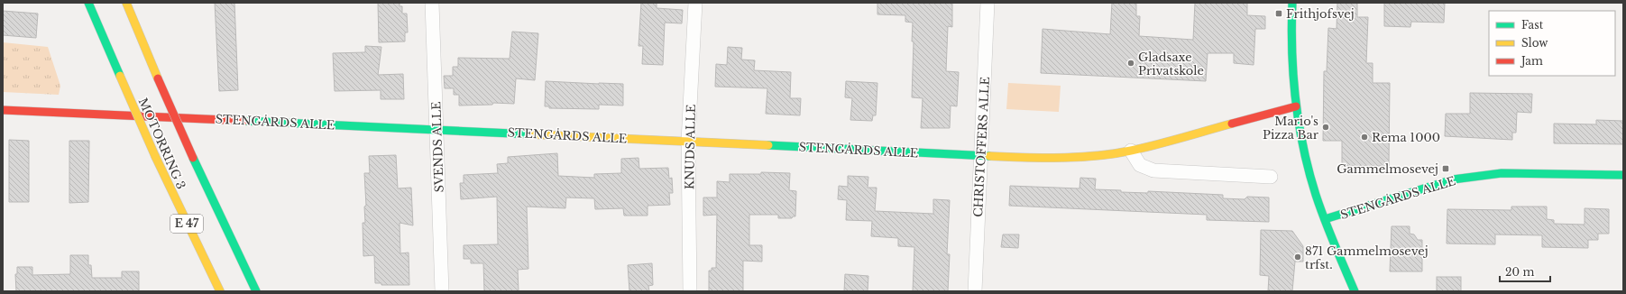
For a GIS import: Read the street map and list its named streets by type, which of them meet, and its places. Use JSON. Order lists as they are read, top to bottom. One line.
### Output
{"streets":{"main road":["STENGÅRDS ALLE","MOTORRING 3","E 47"],"street":["SVENDS ALLE","KNUDS ALLE","CHRISTOFFERS ALLE"]},"crossings":[["STENGÅRDS ALLE","SVENDS ALLE"],["STENGÅRDS ALLE","KNUDS ALLE"],["STENGÅRDS ALLE","CHRISTOFFERS ALLE"]],"places":{"transit":["Frithjofsvej","Gammelmosevej"],"other":["Gladsaxe Privatskole","Mario's Pizza Bar","Rema 1000","871 Gammelmosevej trfst."]},"legend":["Fast","Slow","Jam"],"scale_bar":"20 m"}
